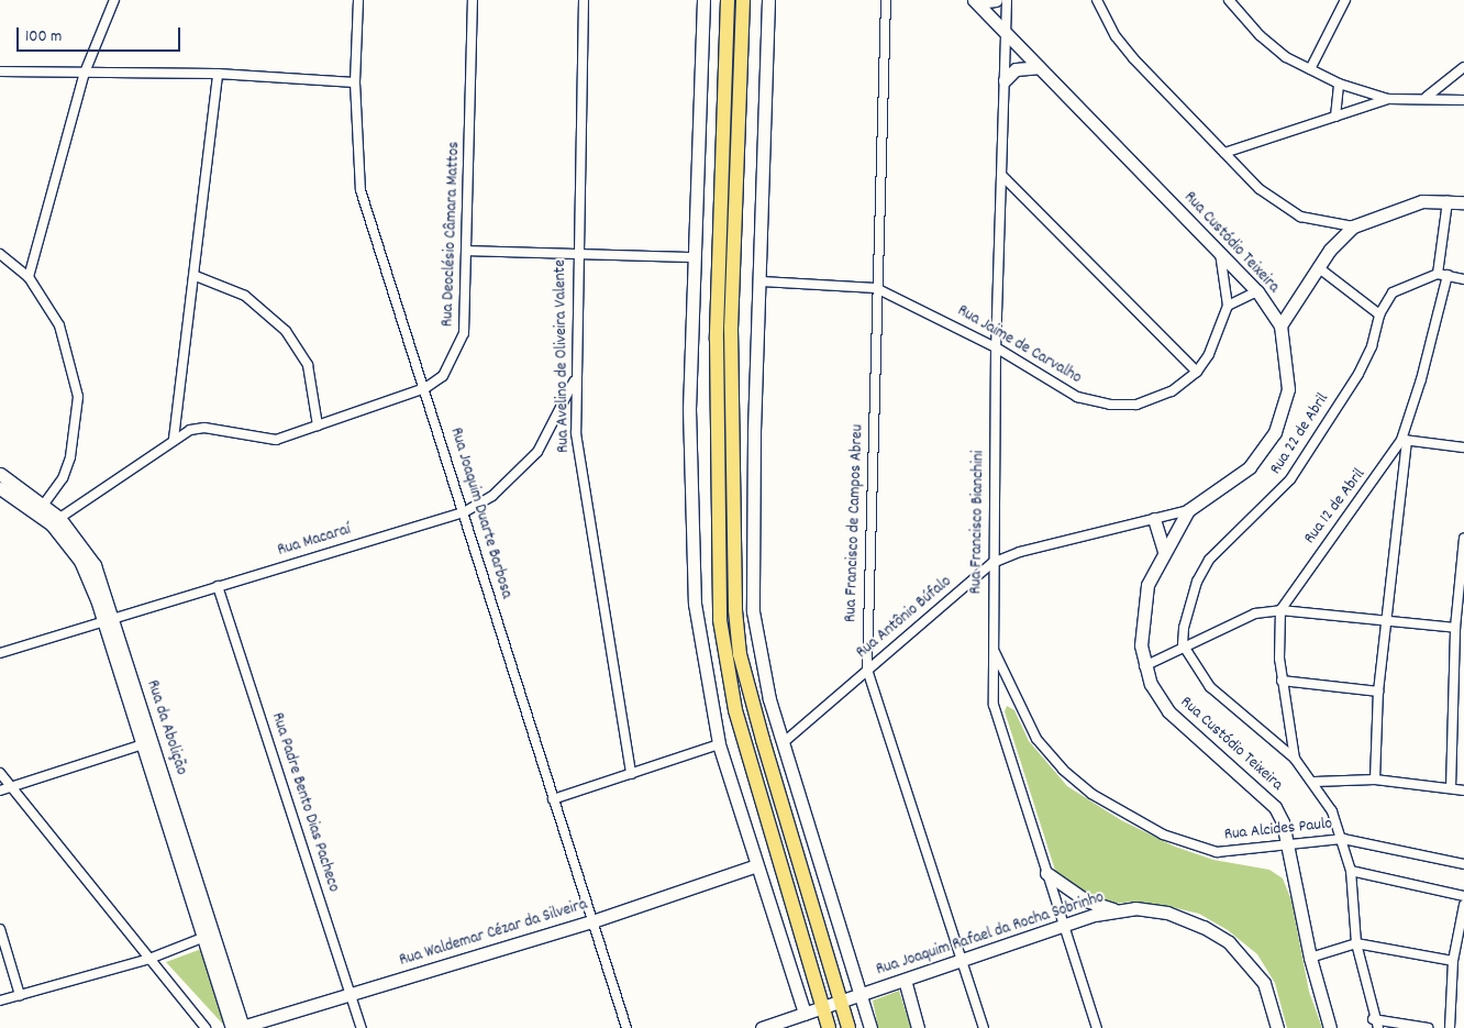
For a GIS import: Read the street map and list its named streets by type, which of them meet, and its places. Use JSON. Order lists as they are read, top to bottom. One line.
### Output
{"streets":{"main road":["Rua Custódio Teixeira","Rua da Abolição","Rua Waldemar Cézar da Silveira","Rua Joaquim Rafael da Rocha Sobrinho"],"street":["Rua Deoclésio Câmara Mattos","Rua Jaime de Carvalho","Rua Avelino de Oliveira Valente","Rua 22 de Abril","Rua 12 de Abril","Rua Joaquim Duarte Barbosa","Rua Francisco Bianchini","Rua Francisco de Campos Abreu","Rua Macaraí","Rua Antônio Búfalo","Rua Padre Bento Dias Pacheco","Rua Alcides Paulo"]},"crossings":[["Rua Deoclésio Câmara Mattos","Rua Joaquim Duarte Barbosa"],["Rua Deoclésio Câmara Mattos","Rua da Abolição"],["Rua Custódio Teixeira","Rua Jaime de Carvalho"],["Rua Custódio Teixeira","Rua Francisco Bianchini"],["Rua Custódio Teixeira","Rua Antônio Búfalo"],["Rua Custódio Teixeira","Rua Alcides Paulo"],["Rua Jaime de Carvalho","Rua Francisco Bianchini"],["Rua Jaime de Carvalho","Rua Francisco de Campos Abreu"],["Rua Avelino de Oliveira Valente","Rua Macaraí"],["Rua 22 de Abril","Rua 12 de Abril"],["Rua Joaquim Duarte Barbosa","Rua Macaraí"],["Rua Joaquim Duarte Barbosa","Rua Waldemar Cézar da Silveira"],["Rua Francisco Bianchini","Rua Antônio Búfalo"],["Rua Francisco Bianchini","Rua Alcides Paulo"],["Rua Francisco Bianchini","Rua Joaquim Rafael da Rocha Sobrinho"],["Rua Francisco de Campos Abreu","Rua Antônio Búfalo"],["Rua Francisco de Campos Abreu","Rua Joaquim Rafael da Rocha Sobrinho"],["Rua Macaraí","Rua da Abolição"],["Rua Macaraí","Rua Padre Bento Dias Pacheco"],["Rua da Abolição","Rua Waldemar Cézar da Silveira"],["Rua Padre Bento Dias Pacheco","Rua Waldemar Cézar da Silveira"]],"scale_bar":"100 m"}
